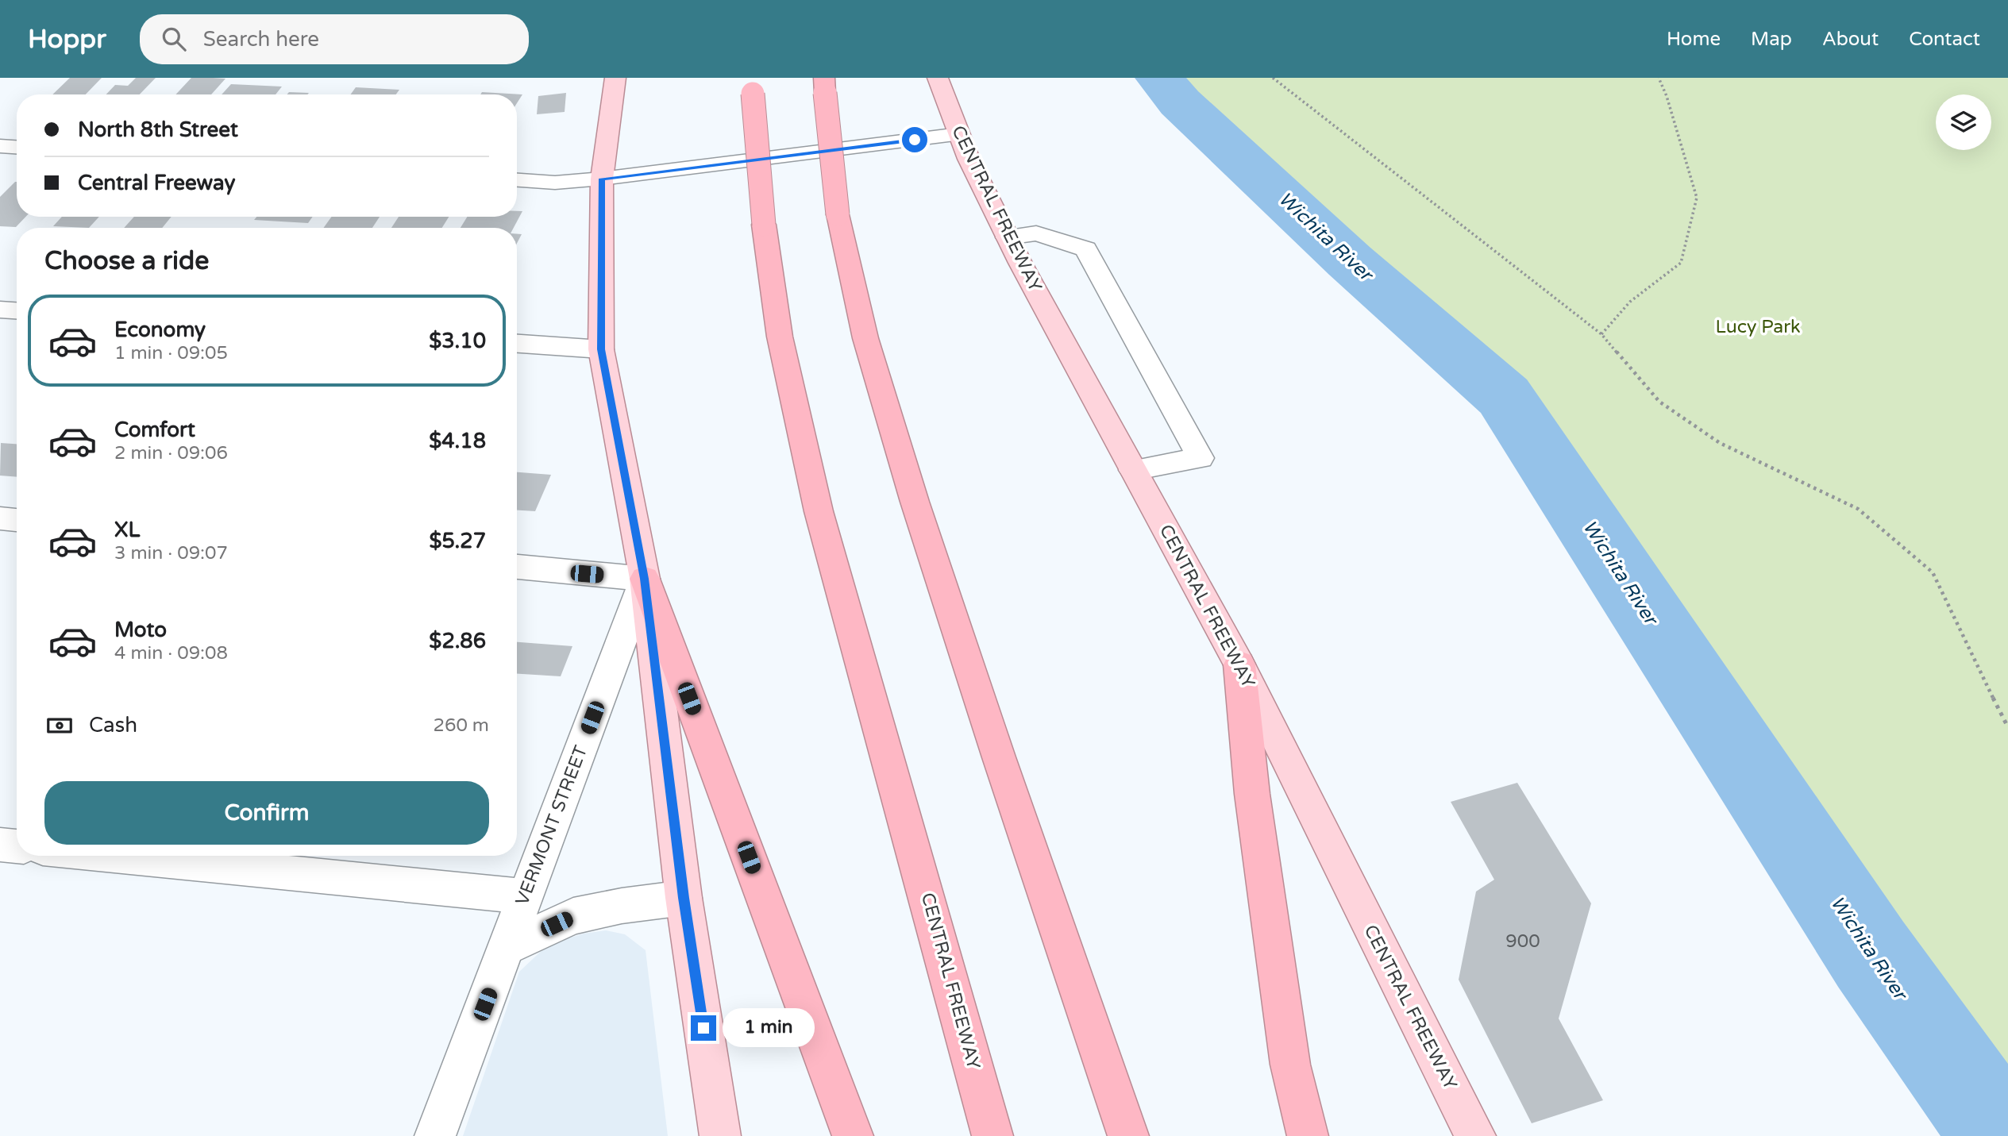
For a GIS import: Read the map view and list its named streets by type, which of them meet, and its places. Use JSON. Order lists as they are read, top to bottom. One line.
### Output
{"streets":{"highway":["CENTRAL FREEWAY"],"street":["VERMONT STREET"]},"water":["Wichita River"],"parks":["Lucy Park"],"house_numbers":["900"],"page":{"header":"Hoppr","search":"Search here","nav":["Home","Map","About","Contact"],"banner":["North 8th Street","Central Freeway"],"heading":"Choose a ride","list":[{"name":"Economy","note":"1 min · 09:05","value":"$3.10"},{"name":"Comfort","note":"2 min · 09:06","value":"$4.18"},{"name":"XL","note":"3 min · 09:07","value":"$5.27"},{"name":"Moto","note":"4 min · 09:08","value":"$2.86"}],"pay":["Cash","260 m"],"buttons":"Confirm","bubble":"1 min"}}
